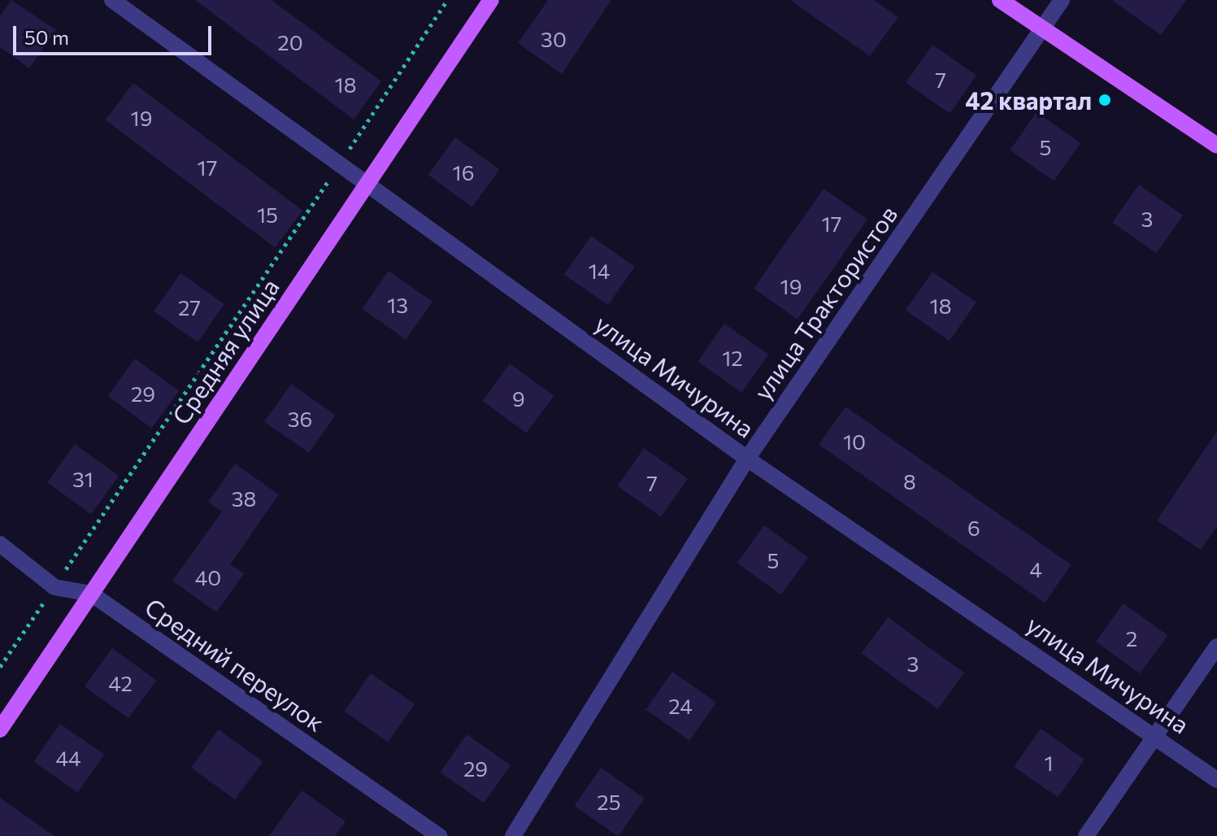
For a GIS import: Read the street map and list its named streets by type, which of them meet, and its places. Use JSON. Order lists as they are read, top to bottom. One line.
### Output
{"streets":{"main road":["Средняя улица"],"street":["улица Трактористов","улица Мичурина","Средний переулок"]},"crossings":[["улица Трактористов","улица Мичурина"],["Средняя улица","улица Мичурина"],["Средняя улица","Средний переулок"]],"places":["42 квартал"],"house_numbers":["30","20","7","18","19","5","17","16","15","3","17","14","19","13","18","27","12","29","9","36","10","31","8","7","38","6","5","4","40","2","3","42","24","44","1","29","25"],"scale_bar":"50 m"}
